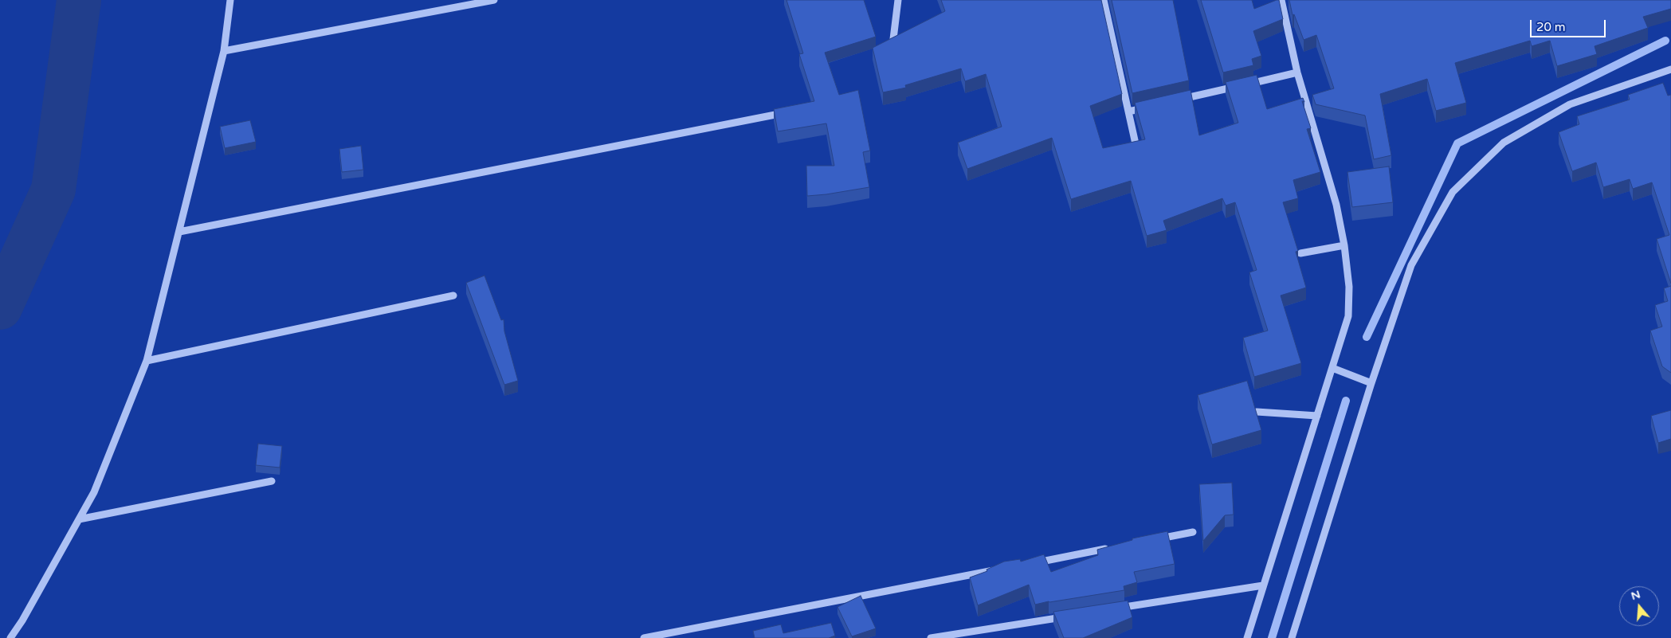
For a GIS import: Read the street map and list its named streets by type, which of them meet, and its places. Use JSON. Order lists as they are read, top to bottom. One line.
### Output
{"scale_bar":"20 m","north":"top"}
